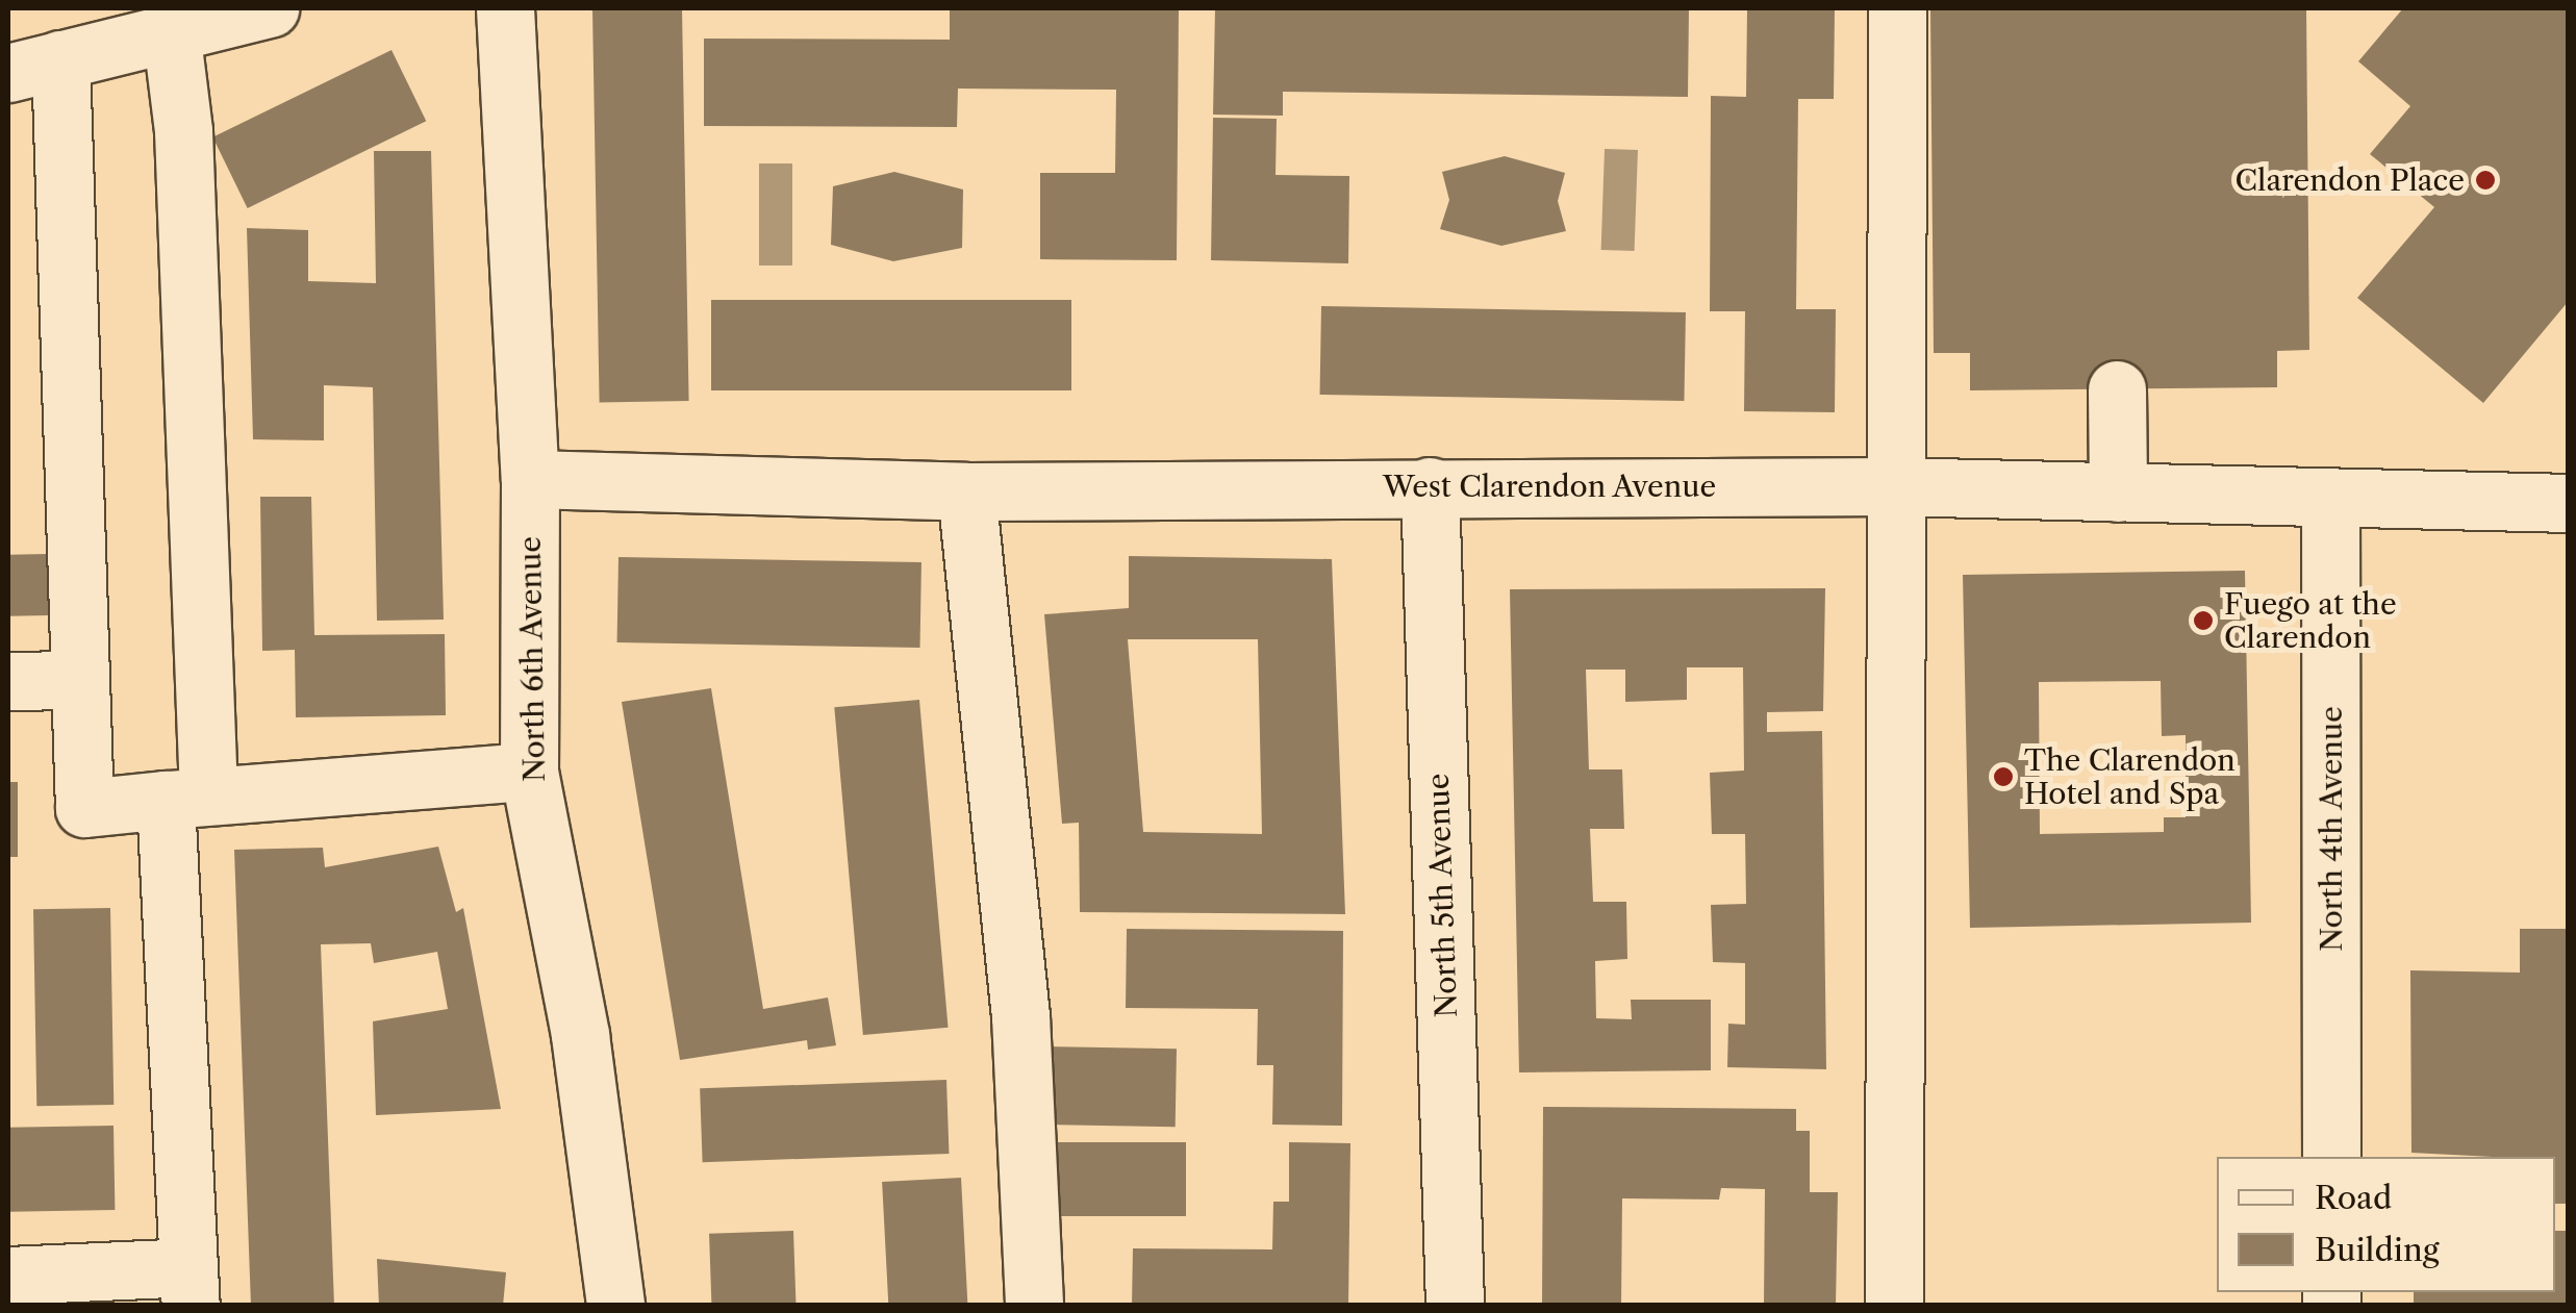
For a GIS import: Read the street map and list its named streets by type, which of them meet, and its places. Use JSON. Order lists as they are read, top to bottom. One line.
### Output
{"streets":{"street":["West Clarendon Avenue","North 6th Avenue","North 4th Avenue","North 5th Avenue"]},"crossings":[["West Clarendon Avenue","North 6th Avenue"],["West Clarendon Avenue","North 4th Avenue"],["West Clarendon Avenue","North 5th Avenue"]],"places":["Clarendon Place","Fuego at the Clarendon","The Clarendon Hotel and Spa"],"legend":["Road","Building"]}
